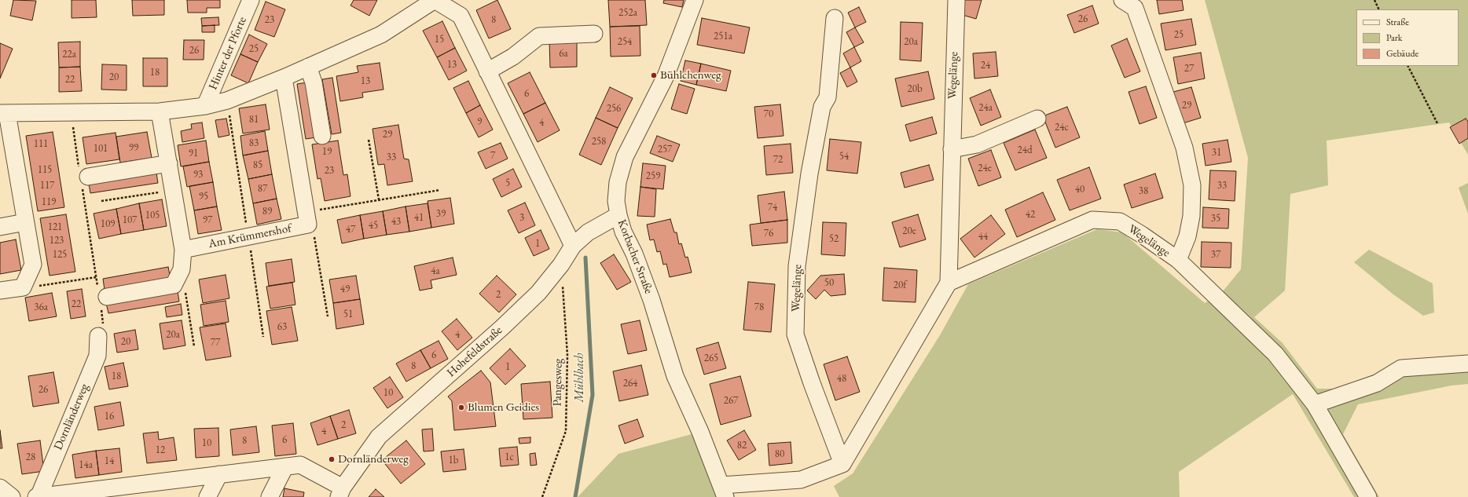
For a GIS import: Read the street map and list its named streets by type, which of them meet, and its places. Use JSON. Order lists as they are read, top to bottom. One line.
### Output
{"streets":{"street":["Hinter der Pforte","Wegelänge","Am Krümmershof","Korbacher Straße","Hohefeldstraße","Dornländerweg"],"path":["Pangesweg"]},"crossings":[["Korbacher Straße","Hohefeldstraße"],["Hohefeldstraße","Pangesweg"],["Hohefeldstraße","Dornländerweg"]],"water":["Mühlbach"],"places":["Bühlchenweg","Blumen Geidies","Dornländerweg"],"house_numbers":["252a","26","23","8","25","251a","15","254","20a","25","26","6a","22a","13","24","27","18","20","22","13","20b","6","29","24a","256","70","81","9","4","24c","29","258","83","111","99","101","257","24d","19","31","91","7","54","33","72","85","24e","115","23","93","259","5","117","33","87","40","38","95","119","74","89","39","42","105","41","3","35","107","97","43","109","45","121","47","20e","76","44","52","123","1","125","37","4a","50","20f","49","2","22","36a","78","51","63","20a","4","20","77","6","265","8","1","18","48","264","26","10","267","16","2","4","6","8","10","82","12","80","28","1c","1b","14","14a"],"legend":["Straße","Park","Gebäude"]}
